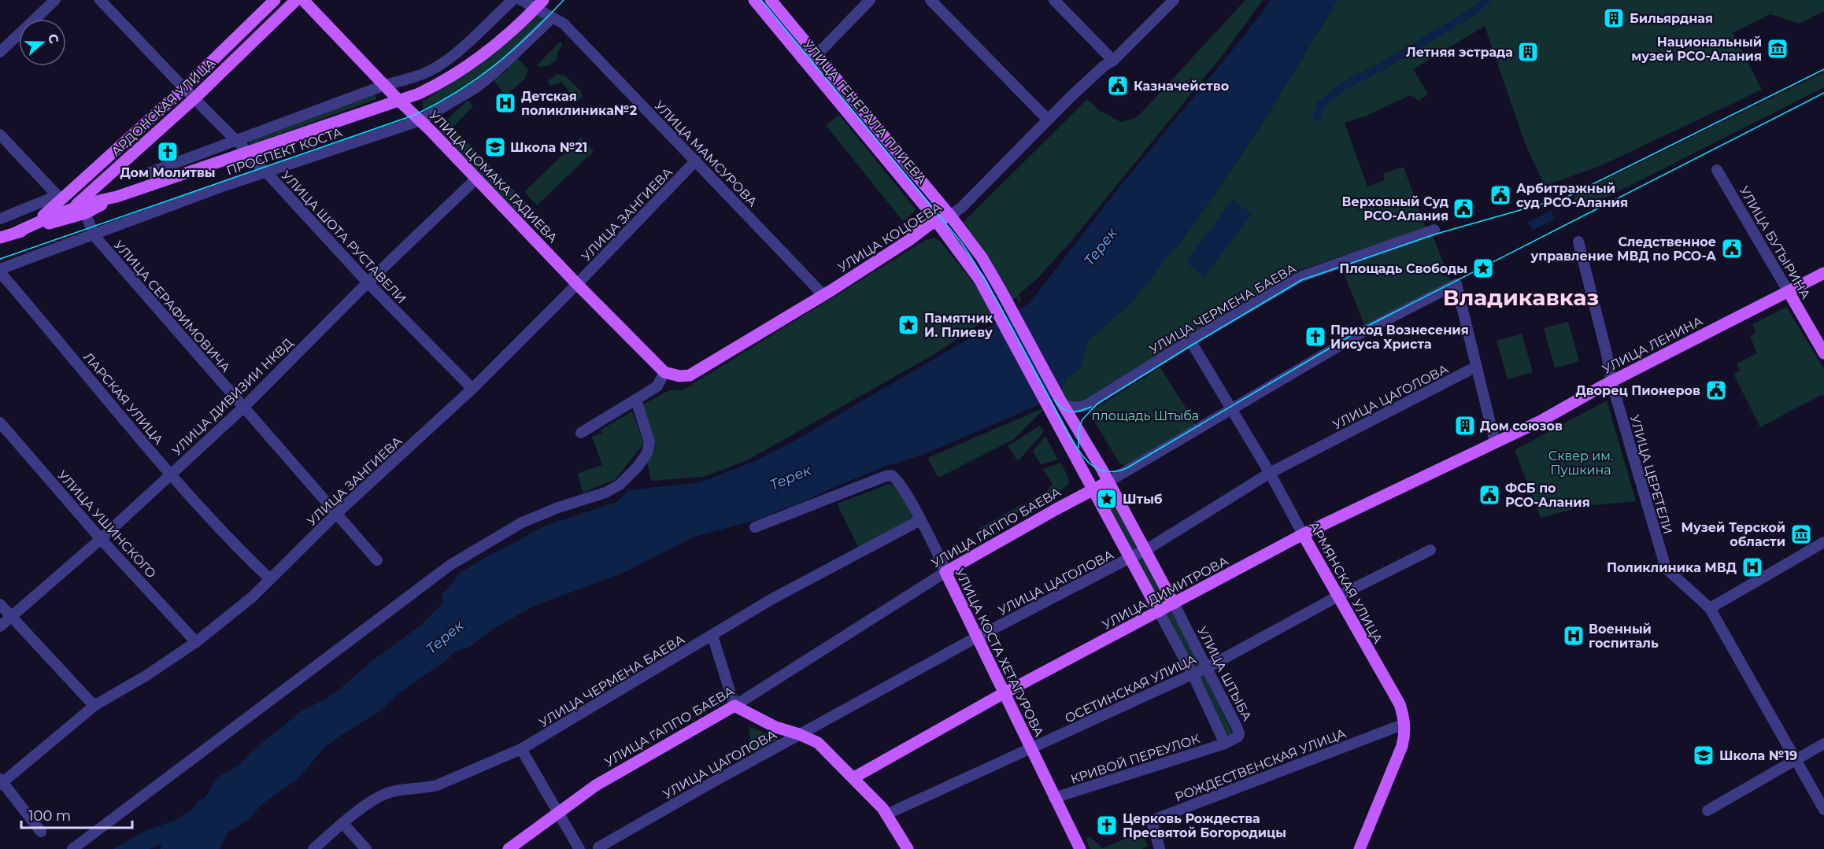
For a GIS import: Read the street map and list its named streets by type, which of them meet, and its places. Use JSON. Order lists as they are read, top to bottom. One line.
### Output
{"streets":{"main road":["АРДОНСКАЯ УЛИЦА","УЛИЦА ГЕНЕРАЛА ПЛИЕВА","ПРОСПЕКТ КОСТА","УЛИЦА ЦОМАКА ГАДИЕВА","УЛИЦА КОЦОЕВА","УЛИЦА БУТЫРИНА","УЛИЦА ЛЕНИНА","УЛИЦА ГАППО БАЕВА","АРМЯНСКАЯ УЛИЦА","УЛИЦА ДИМИТРОВА","УЛИЦА КОСТА ХЕТАГУРОВА","УЛИЦА ШТЫБА"],"street":["УЛИЦА МАМСУРОВА","УЛИЦА ЗАНГИЕВА","УЛИЦА ШОТА РУСТАВЕЛИ","УЛИЦА СЕРАФИМОВИЧА","УЛИЦА ЧЕРМЕНА БАЕВА","УЛИЦА ДИВИЗИИ НКВД","УЛИЦА ЦАГОЛОВА","ЛАРСКАЯ УЛИЦА","УЛИЦА ЦЕРЕТЕЛИ","УЛИЦА УШИНСКОГО","ОСЕТИНСКАЯ УЛИЦА","КРИВОЙ ПЕРЕУЛОК","РОЖДЕСТВЕНСКАЯ УЛИЦА"]},"crossings":[["АРДОНСКАЯ УЛИЦА","ПРОСПЕКТ КОСТА"],["АРДОНСКАЯ УЛИЦА","УЛИЦА ШОТА РУСТАВЕЛИ"],["УЛИЦА ГЕНЕРАЛА ПЛИЕВА","УЛИЦА КОЦОЕВА"],["УЛИЦА ГЕНЕРАЛА ПЛИЕВА","УЛИЦА ЧЕРМЕНА БАЕВА"],["УЛИЦА ГЕНЕРАЛА ПЛИЕВА","УЛИЦА ГАППО БАЕВА"],["УЛИЦА ГЕНЕРАЛА ПЛИЕВА","УЛИЦА ШТЫБА"],["ПРОСПЕКТ КОСТА","УЛИЦА МАМСУРОВА"],["ПРОСПЕКТ КОСТА","УЛИЦА ЦОМАКА ГАДИЕВА"],["ПРОСПЕКТ КОСТА","УЛИЦА ШОТА РУСТАВЕЛИ"],["ПРОСПЕКТ КОСТА","УЛИЦА СЕРАФИМОВИЧА"],["ПРОСПЕКТ КОСТА","ЛАРСКАЯ УЛИЦА"],["УЛИЦА МАМСУРОВА","УЛИЦА ЗАНГИЕВА"],["УЛИЦА МАМСУРОВА","УЛИЦА КОЦОЕВА"],["УЛИЦА ЦОМАКА ГАДИЕВА","УЛИЦА ЗАНГИЕВА"],["УЛИЦА ЦОМАКА ГАДИЕВА","УЛИЦА КОЦОЕВА"],["УЛИЦА ЦОМАКА ГАДИЕВА","УЛИЦА ДИВИЗИИ НКВД"],["УЛИЦА ЗАНГИЕВА","УЛИЦА ШОТА РУСТАВЕЛИ"],["УЛИЦА ЗАНГИЕВА","УЛИЦА СЕРАФИМОВИЧА"],["УЛИЦА ЗАНГИЕВА","ЛАРСКАЯ УЛИЦА"],["УЛИЦА ЗАНГИЕВА","УЛИЦА УШИНСКОГО"],["УЛИЦА ШОТА РУСТАВЕЛИ","УЛИЦА ДИВИЗИИ НКВД"],["УЛИЦА БУТЫРИНА","УЛИЦА ЛЕНИНА"],["УЛИЦА СЕРАФИМОВИЧА","УЛИЦА ДИВИЗИИ НКВД"],["УЛИЦА ЧЕРМЕНА БАЕВА","АРМЯНСКАЯ УЛИЦА"],["УЛИЦА ЧЕРМЕНА БАЕВА","УЛИЦА КОСТА ХЕТАГУРОВА"],["УЛИЦА ЧЕРМЕНА БАЕВА","УЛИЦА ШТЫБА"],["УЛИЦА ЛЕНИНА","УЛИЦА ЦЕРЕТЕЛИ"],["УЛИЦА ЛЕНИНА","УЛИЦА ДИМИТРОВА"],["УЛИЦА ДИВИЗИИ НКВД","ЛАРСКАЯ УЛИЦА"],["УЛИЦА ДИВИЗИИ НКВД","УЛИЦА УШИНСКОГО"],["УЛИЦА ЦАГОЛОВА","УЛИЦА ГАППО БАЕВА"],["УЛИЦА ЦАГОЛОВА","АРМЯНСКАЯ УЛИЦА"],["УЛИЦА ЦАГОЛОВА","УЛИЦА КОСТА ХЕТАГУРОВА"],["УЛИЦА ЦАГОЛОВА","УЛИЦА ШТЫБА"],["УЛИЦА ГАППО БАЕВА","АРМЯНСКАЯ УЛИЦА"],["УЛИЦА ГАППО БАЕВА","УЛИЦА КОСТА ХЕТАГУРОВА"],["УЛИЦА ГАППО БАЕВА","УЛИЦА ШТЫБА"],["АРМЯНСКАЯ УЛИЦА","УЛИЦА ДИМИТРОВА"],["АРМЯНСКАЯ УЛИЦА","ОСЕТИНСКАЯ УЛИЦА"],["АРМЯНСКАЯ УЛИЦА","РОЖДЕСТВЕНСКАЯ УЛИЦА"],["УЛИЦА ДИМИТРОВА","УЛИЦА КОСТА ХЕТАГУРОВА"],["УЛИЦА ДИМИТРОВА","УЛИЦА ШТЫБА"],["УЛИЦА КОСТА ХЕТАГУРОВА","ОСЕТИНСКАЯ УЛИЦА"],["УЛИЦА КОСТА ХЕТАГУРОВА","КРИВОЙ ПЕРЕУЛОК"],["УЛИЦА ШТЫБА","ОСЕТИНСКАЯ УЛИЦА"],["УЛИЦА ШТЫБА","КРИВОЙ ПЕРЕУЛОК"]],"districts":["Владикавказ"],"water":["Терек"],"parks":["площадь Штыба","Сквер им. Пушкина"],"places":{"building":["Бильярдная","Летняя эстрада","Дом союзов"],"museum":["Национальный музей РСО-Алания","Музей Терской области"],"public building":["Казначейство","Арбитражный суд РСО-Алания","Верховный Суд РСО-Алания","Следственное управление МВД по РСО-А","Дворец Пионеров","ФСБ по РСО-Алания"],"hospital":["Детская поликлиника№2","Поликлиника МВД","Военный госпиталь"],"school or university":["Школа №21","Школа №19"],"church":["Дом Молитвы","Приход Вознесения Иисуса Христа","Церковь Рождества Пресвятой Богородицы"],"place":["Площадь Свободы","Памятник И. Плиеву","Штыб"]},"scale_bar":"100 m","north":"right"}
